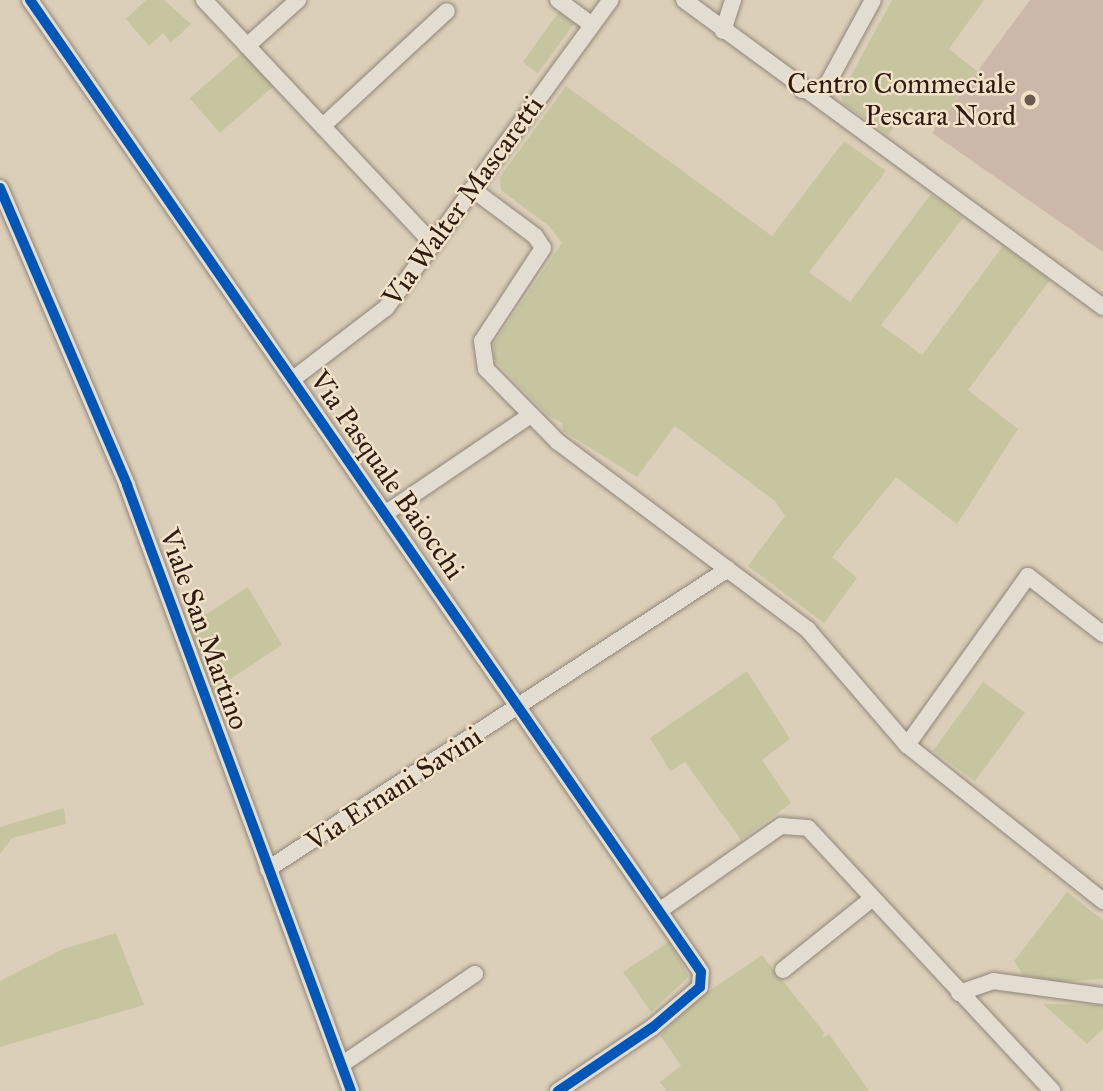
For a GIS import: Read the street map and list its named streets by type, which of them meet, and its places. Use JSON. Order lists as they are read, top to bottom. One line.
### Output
{"streets":{"street":["Via Walter Mascaretti","Via Pasquale Baiocchi","Viale San Martino","Via Ernani Savini"]},"crossings":[["Via Walter Mascaretti","Via Pasquale Baiocchi"],["Via Pasquale Baiocchi","Via Ernani Savini"],["Viale San Martino","Via Ernani Savini"]],"places":["Centro Commeciale Pescara Nord"]}
